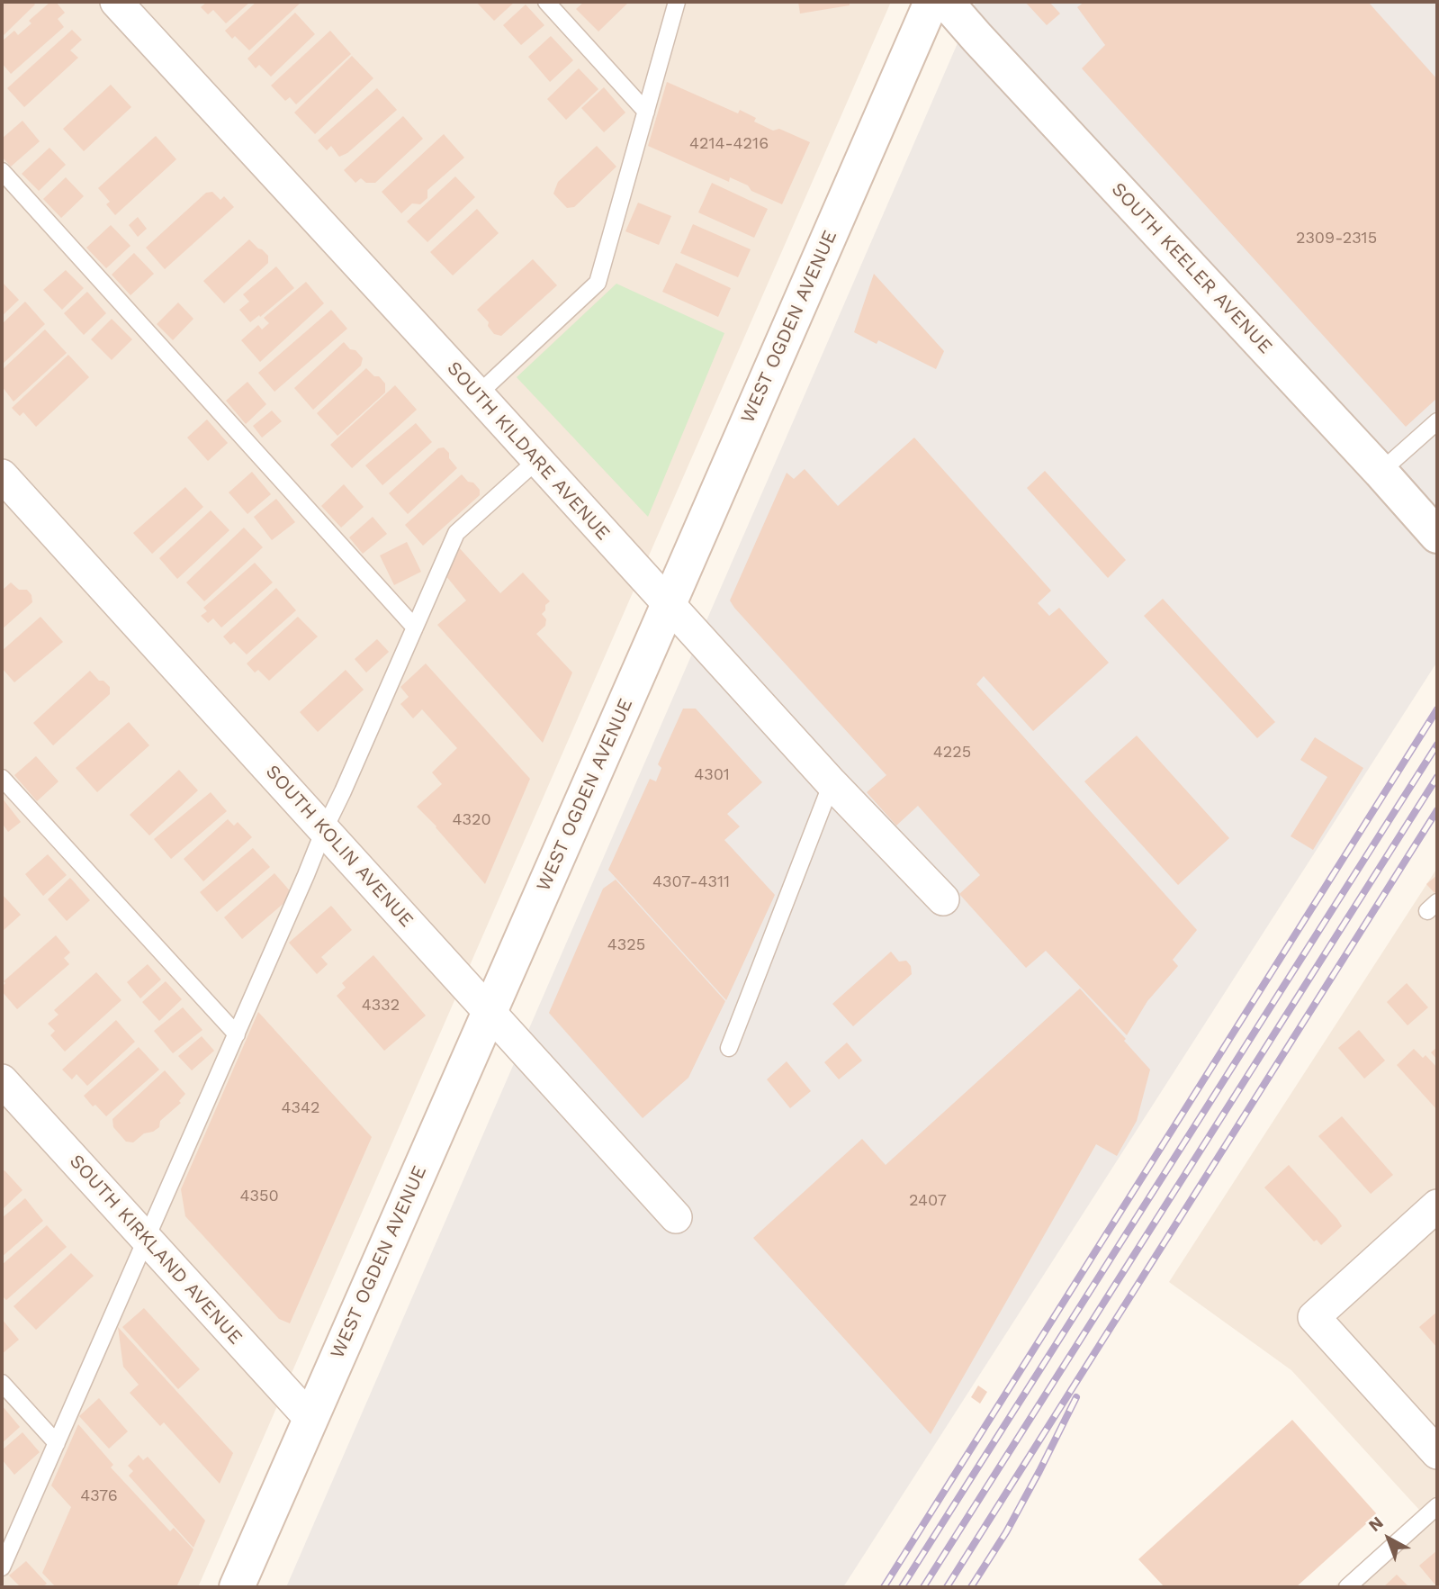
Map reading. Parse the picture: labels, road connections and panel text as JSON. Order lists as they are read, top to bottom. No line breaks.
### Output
{"streets":{"main road":["SOUTH KEELER AVENUE","WEST OGDEN AVENUE"],"street":["SOUTH KILDARE AVENUE","SOUTH KOLIN AVENUE","SOUTH KIRKLAND AVENUE"]},"crossings":[["WEST OGDEN AVENUE","SOUTH KILDARE AVENUE"],["WEST OGDEN AVENUE","SOUTH KOLIN AVENUE"],["WEST OGDEN AVENUE","SOUTH KIRKLAND AVENUE"]],"house_numbers":["4214-4216","2309-2315","4225","4301","4320","4307-4311","4325","4332","4342","4350","2407","4376"],"north":"top left"}
